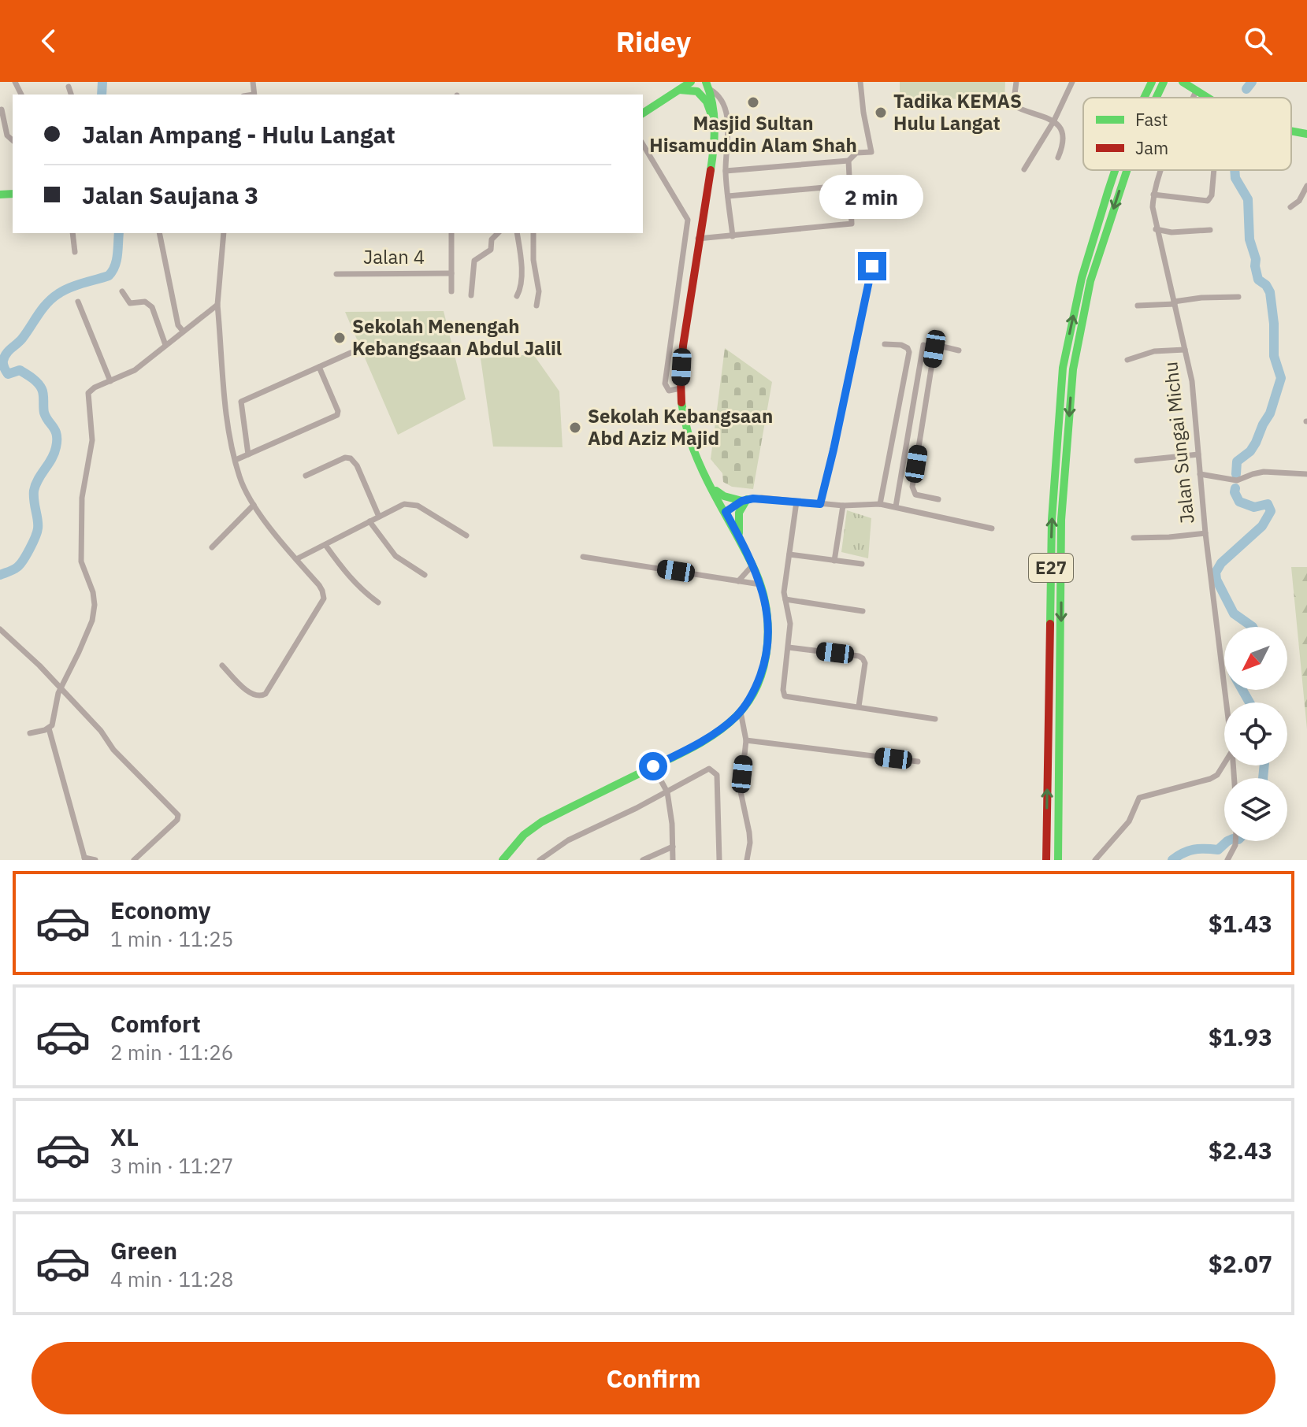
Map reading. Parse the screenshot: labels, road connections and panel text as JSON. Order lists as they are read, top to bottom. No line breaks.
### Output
{"streets":{"main road":["E27"],"street":["Jalan 4","Jalan Sungai Michu"]},"places":["Masjid Sultan Hisamuddin Alam Shah","Tadika KEMAS Hulu Langat","Sekolah Menengah Kebangsaan Abdul Jalil","Sekolah Kebangsaan Abd Aziz Majid"],"legend":["Fast","Jam"],"north":"bottom left","page":{"header":"Ridey","banner":["Jalan Ampang - Hulu Langat","Jalan Saujana 3"],"bubble":"2 min","list":[{"name":"Economy","note":"1 min · 11:25","value":"$1.43"},{"name":"Comfort","note":"2 min · 11:26","value":"$1.93"},{"name":"XL","note":"3 min · 11:27","value":"$2.43"},{"name":"Green","note":"4 min · 11:28","value":"$2.07"}],"buttons":"Confirm"}}
